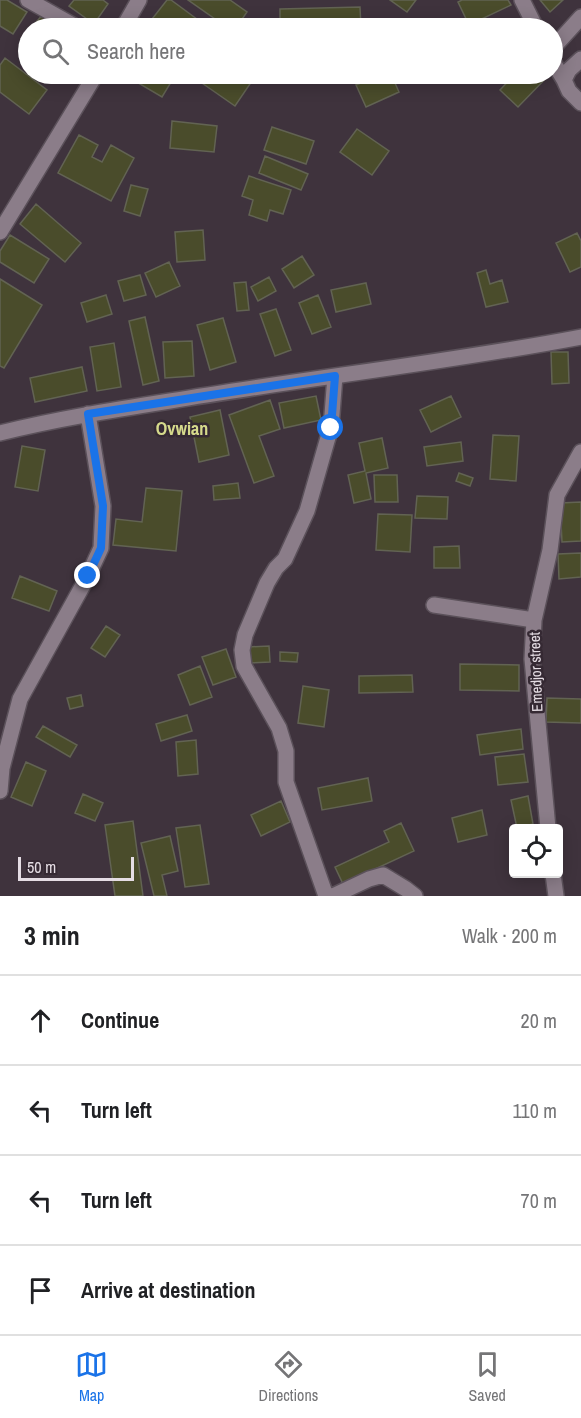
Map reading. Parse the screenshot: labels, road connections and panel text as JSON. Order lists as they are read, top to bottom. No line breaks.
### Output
{"streets":{"street":["Emedjor street"]},"districts":["Ovwian"],"scale_bar":"50 m","page":{"search":"Search here","scale":"50 m","heading":["3 min","Walk · 200 m"],"list":[["Continue","20 m"],["Turn left","110 m"],["Turn left","70 m"],"Arrive at destination"],"nav":["Map","Directions","Saved"]}}
